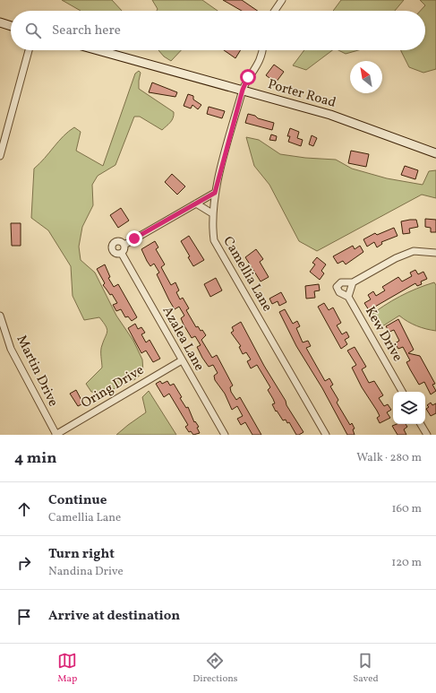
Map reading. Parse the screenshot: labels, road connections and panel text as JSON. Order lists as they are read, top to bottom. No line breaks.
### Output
{"streets":{"main road":["Porter Road"],"street":["Camellia Lane","Kew Drive","Azalea Lane","Martin Drive","Oring Drive"]},"crossings":[["Porter Road","Camellia Lane"],["Azalea Lane","Oring Drive"],["Martin Drive","Oring Drive"]],"north":"top left","page":{"search":"Search here","heading":["4 min","Walk · 280 m"],"list":[["Continue","Camellia Lane","160 m"],["Turn right","Nandina Drive","120 m"],"Arrive at destination"],"nav":["Map","Directions","Saved"]}}
